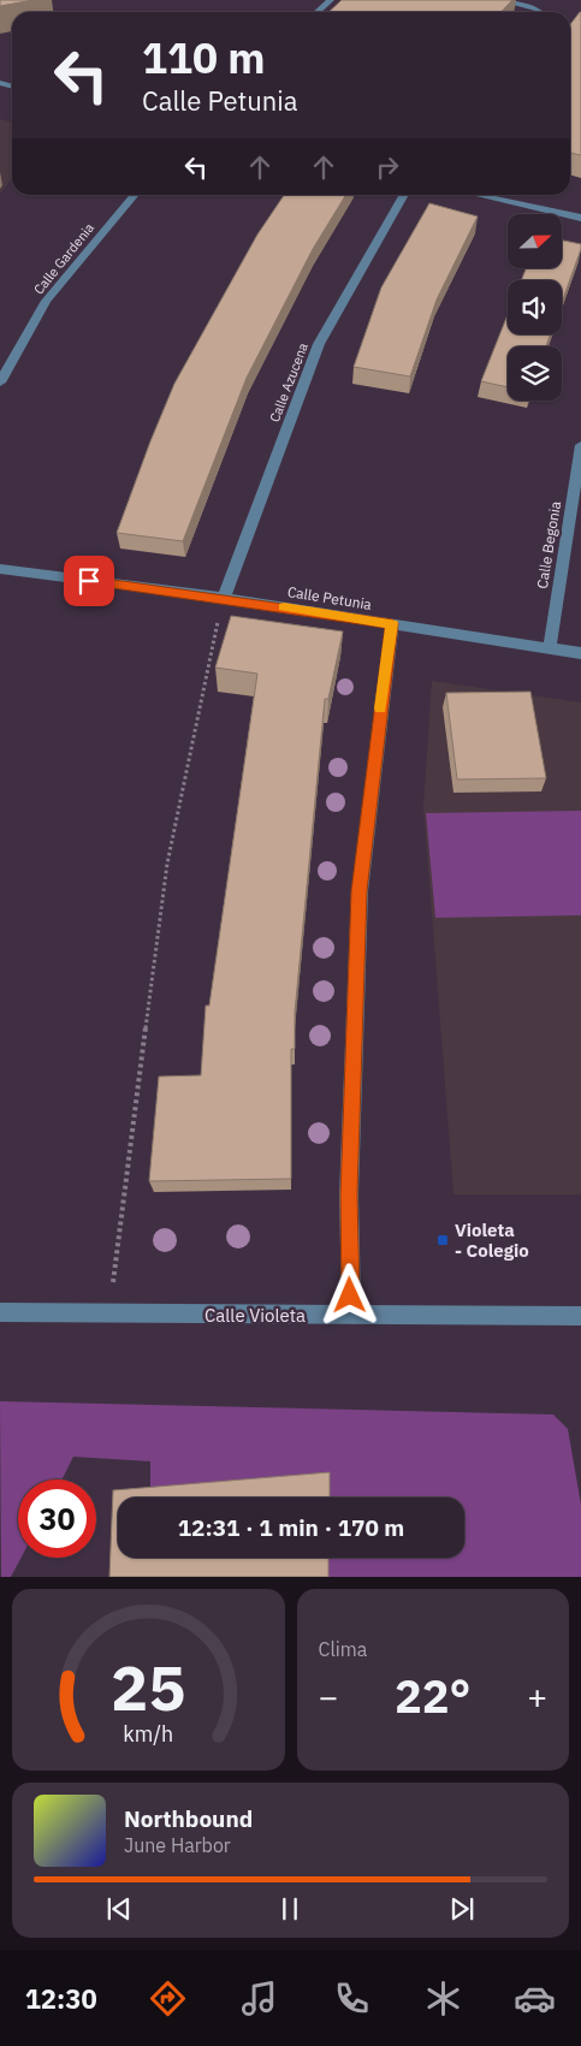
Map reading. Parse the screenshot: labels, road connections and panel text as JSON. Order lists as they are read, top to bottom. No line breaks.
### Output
{"streets":{"street":["Calle Gardenia","Calle Azucena","Calle Begonia","Calle Petunia","Calle Violeta"]},"crossings":[["Calle Azucena","Calle Petunia"],["Calle Begonia","Calle Petunia"]],"places":{"transit":["Violeta - Colegio"]},"north":"right","page":{"turn":["110 m","Calle Petunia"],"limit":"30","trip":"12:31 · 1 min · 170 m","tile":"Clima","heat":["−","22°","+"],"song":["Northbound","June Harbor"],"tabs":"12:30","gauge":["25","km/h"]}}
